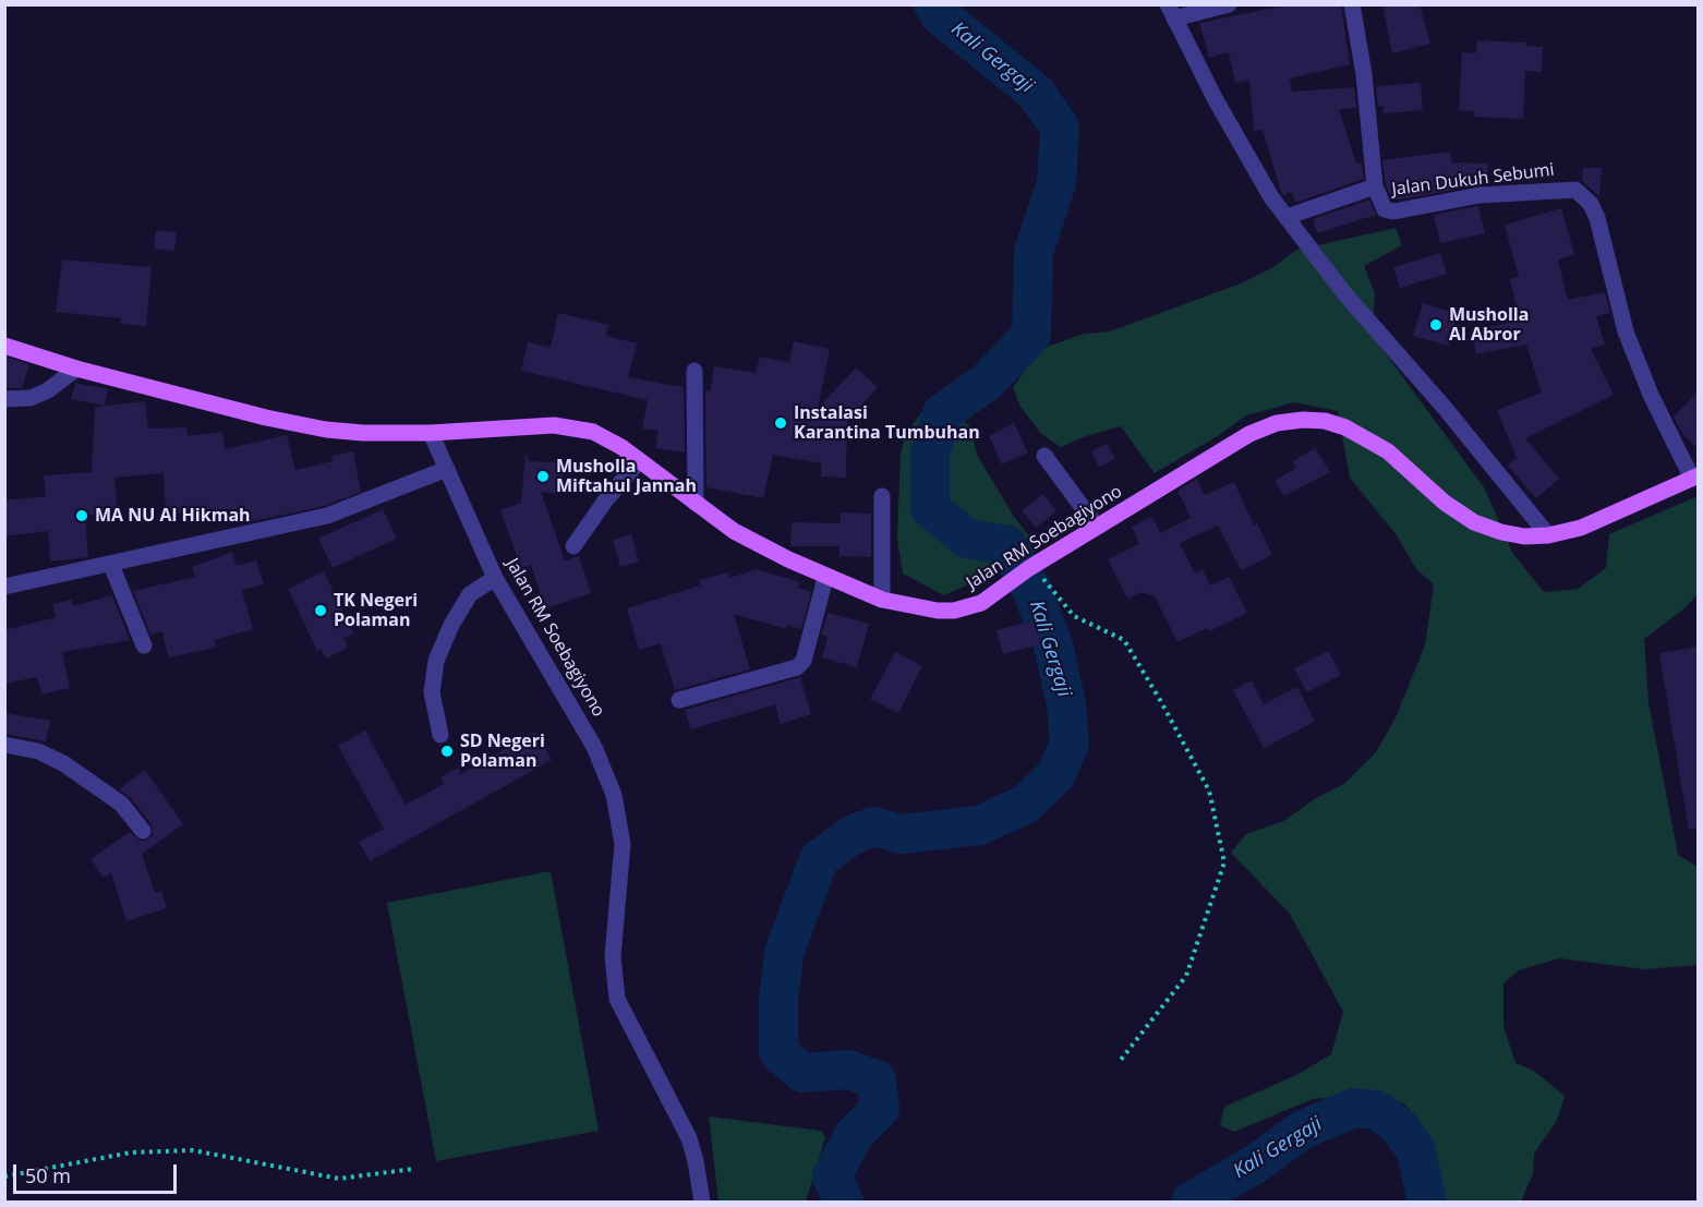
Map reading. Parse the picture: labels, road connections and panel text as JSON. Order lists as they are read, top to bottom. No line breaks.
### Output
{"streets":{"main road":["Jalan RM Soebagiyono"],"street":["Jalan Dukuh Sebumi"]},"crossings":[["Jalan Dukuh Sebumi","Jalan RM Soebagiyono"]],"water":["Kali Gergaji"],"places":["Musholla Al Abror","Instalasi Karantina Tumbuhan","Musholla Miftahul Jannah","MA NU Al Hikmah","TK Negeri Polaman","SD Negeri Polaman"],"scale_bar":"50 m"}
